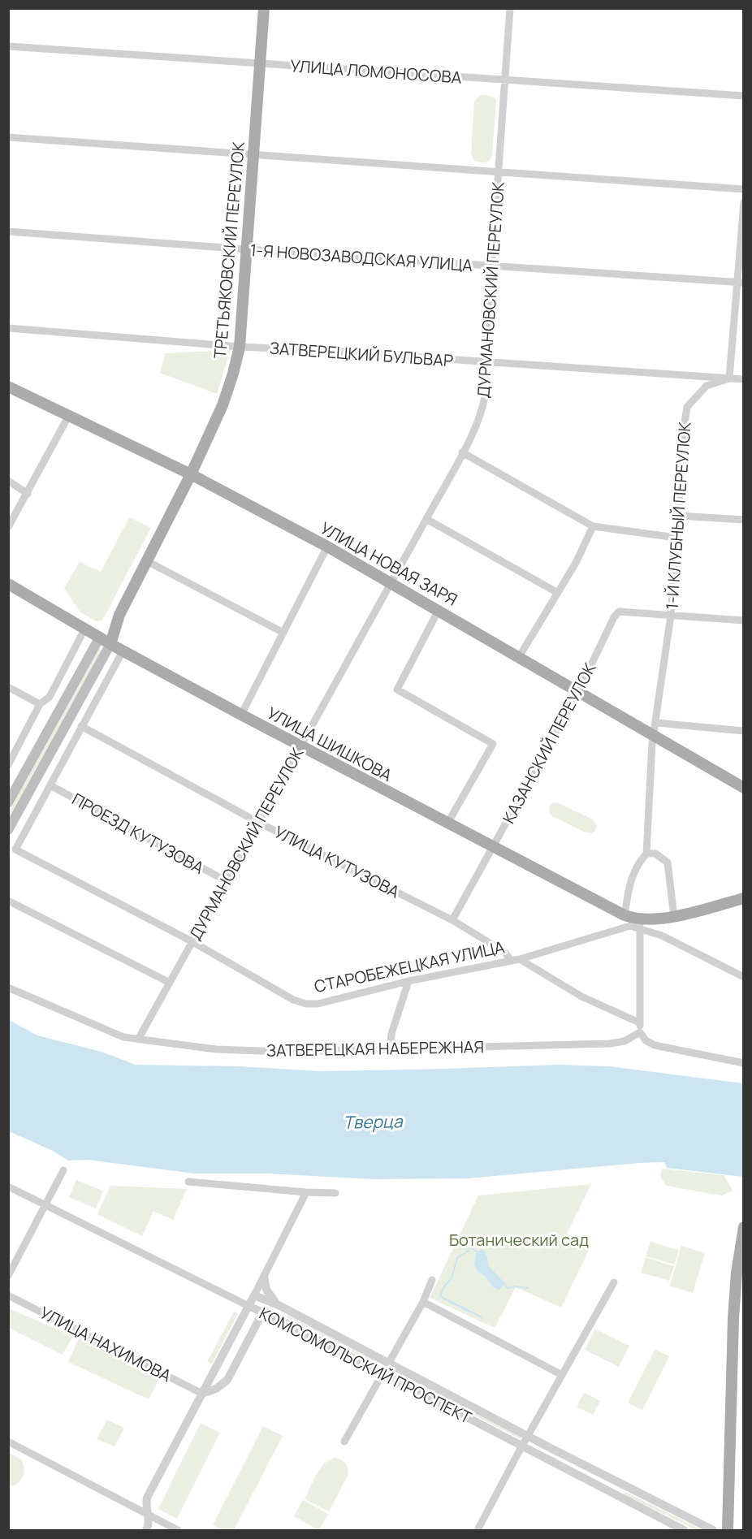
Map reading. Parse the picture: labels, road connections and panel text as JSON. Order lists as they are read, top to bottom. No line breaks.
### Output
{"streets":{"main road":["ТРЕТЬЯКОВСКИЙ ПЕРЕУЛОК","УЛИЦА НОВАЯ ЗАРЯ","УЛИЦА ШИШКОВА","СТАРОБЕЖЕЦКАЯ УЛИЦА"],"street":["УЛИЦА ЛОМОНОСОВА","1-Я НОВОЗАВОДСКАЯ УЛИЦА","ДУРМАНОВСКИЙ ПЕРЕУЛОК","ЗАТВЕРЕЦКИЙ БУЛЬВАР","1-Й КЛУБНЫЙ ПЕРЕУЛОК","КАЗАНСКИЙ ПЕРЕУЛОК","ПРОЕЗД КУТУЗОВА","УЛИЦА КУТУЗОВА","ЗАТВЕРЕЦКАЯ НАБЕРЕЖНАЯ","УЛИЦА НАХИМОВА","КОМСОМОЛЬСКИЙ ПРОСПЕКТ"]},"crossings":[["УЛИЦА ЛОМОНОСОВА","ТРЕТЬЯКОВСКИЙ ПЕРЕУЛОК"],["УЛИЦА ЛОМОНОСОВА","ДУРМАНОВСКИЙ ПЕРЕУЛОК"],["ТРЕТЬЯКОВСКИЙ ПЕРЕУЛОК","1-Я НОВОЗАВОДСКАЯ УЛИЦА"],["ТРЕТЬЯКОВСКИЙ ПЕРЕУЛОК","ЗАТВЕРЕЦКИЙ БУЛЬВАР"],["ТРЕТЬЯКОВСКИЙ ПЕРЕУЛОК","УЛИЦА НОВАЯ ЗАРЯ"],["ТРЕТЬЯКОВСКИЙ ПЕРЕУЛОК","УЛИЦА ШИШКОВА"],["1-Я НОВОЗАВОДСКАЯ УЛИЦА","ДУРМАНОВСКИЙ ПЕРЕУЛОК"],["ДУРМАНОВСКИЙ ПЕРЕУЛОК","ЗАТВЕРЕЦКИЙ БУЛЬВАР"],["ДУРМАНОВСКИЙ ПЕРЕУЛОК","УЛИЦА НОВАЯ ЗАРЯ"],["ДУРМАНОВСКИЙ ПЕРЕУЛОК","УЛИЦА ШИШКОВА"],["ДУРМАНОВСКИЙ ПЕРЕУЛОК","ПРОЕЗД КУТУЗОВА"],["ДУРМАНОВСКИЙ ПЕРЕУЛОК","УЛИЦА КУТУЗОВА"],["ДУРМАНОВСКИЙ ПЕРЕУЛОК","СТАРОБЕЖЕЦКАЯ УЛИЦА"],["ДУРМАНОВСКИЙ ПЕРЕУЛОК","ЗАТВЕРЕЦКАЯ НАБЕРЕЖНАЯ"],["ЗАТВЕРЕЦКИЙ БУЛЬВАР","1-Й КЛУБНЫЙ ПЕРЕУЛОК"],["1-Й КЛУБНЫЙ ПЕРЕУЛОК","УЛИЦА НОВАЯ ЗАРЯ"],["1-Й КЛУБНЫЙ ПЕРЕУЛОК","КАЗАНСКИЙ ПЕРЕУЛОК"],["УЛИЦА НОВАЯ ЗАРЯ","КАЗАНСКИЙ ПЕРЕУЛОК"],["КАЗАНСКИЙ ПЕРЕУЛОК","УЛИЦА ШИШКОВА"],["КАЗАНСКИЙ ПЕРЕУЛОК","УЛИЦА КУТУЗОВА"],["УЛИЦА ШИШКОВА","СТАРОБЕЖЕЦКАЯ УЛИЦА"],["ПРОЕЗД КУТУЗОВА","СТАРОБЕЖЕЦКАЯ УЛИЦА"],["УЛИЦА КУТУЗОВА","СТАРОБЕЖЕЦКАЯ УЛИЦА"]],"water":["Тверца"],"parks":["Ботанический сад"]}
